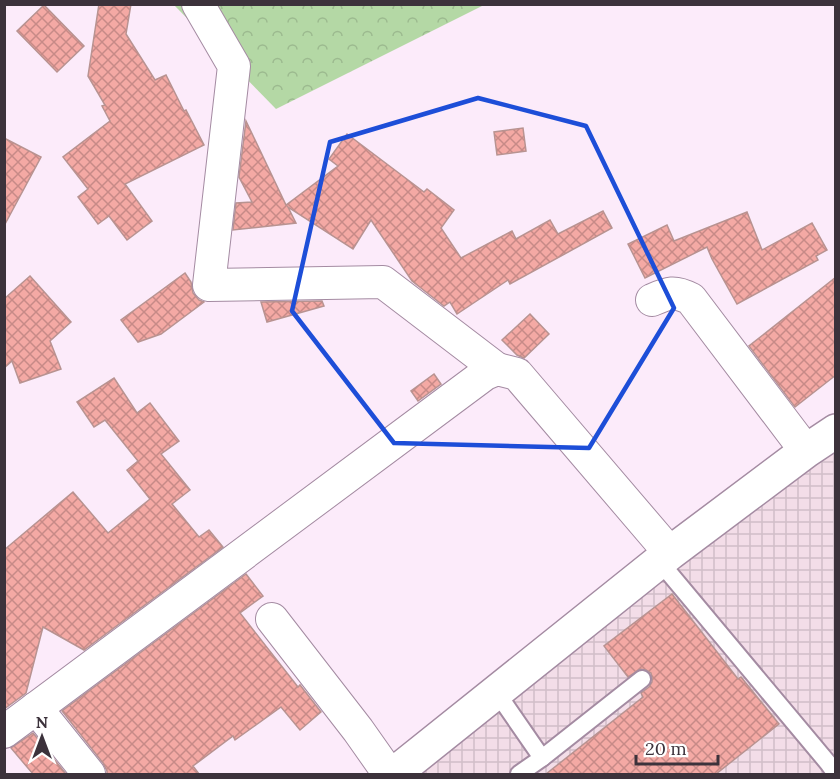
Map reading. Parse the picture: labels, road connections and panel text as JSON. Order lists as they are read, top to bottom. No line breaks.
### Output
{"scale_bar":"20 m","north":"top"}
